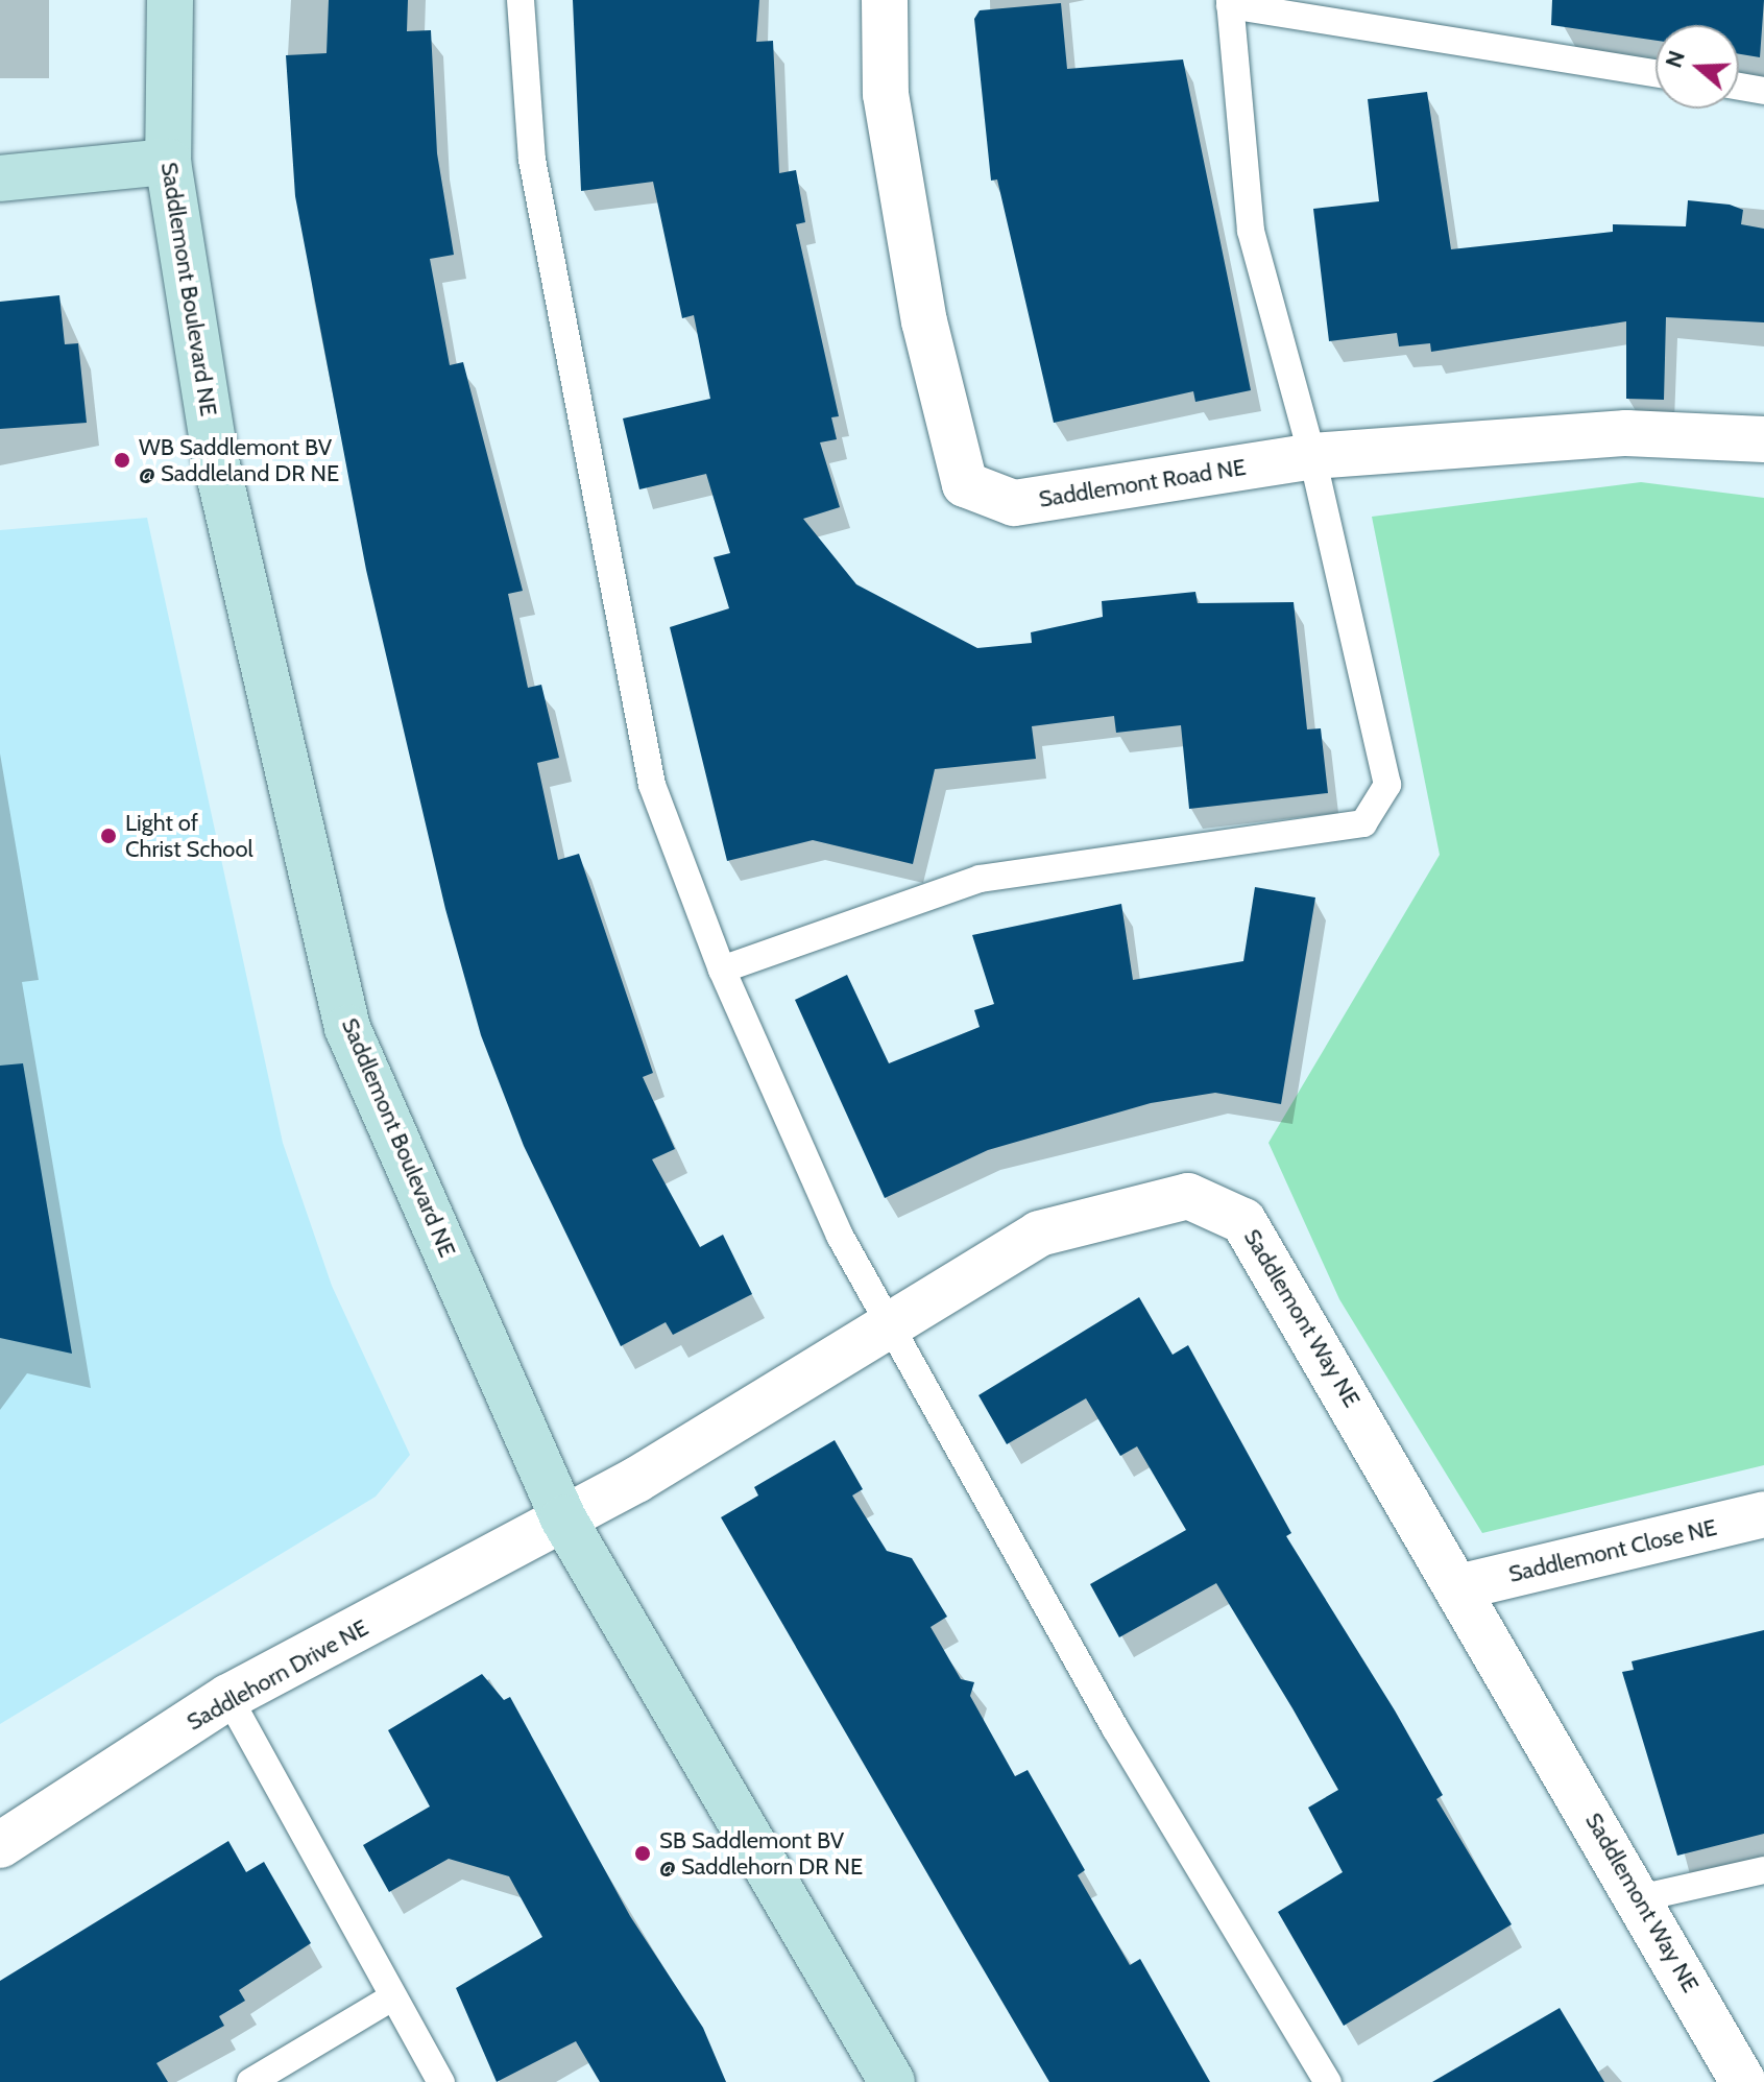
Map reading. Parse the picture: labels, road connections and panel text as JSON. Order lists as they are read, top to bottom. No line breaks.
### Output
{"streets":{"street":["Saddlemont Boulevard NE","Saddlemont Road NE","Saddlemont Way NE","Saddlemont Close NE","Saddlehorn Drive NE"]},"crossings":[["Saddlemont Boulevard NE","Saddlemont Way NE"],["Saddlemont Boulevard NE","Saddlehorn Drive NE"],["Saddlemont Way NE","Saddlemont Close NE"],["Saddlemont Way NE","Saddlehorn Drive NE"]],"places":["WB Saddlemont BV @ Saddleland DR NE","Light of Christ School","SB Saddlemont BV @ Saddlehorn DR NE"],"north":"left"}
